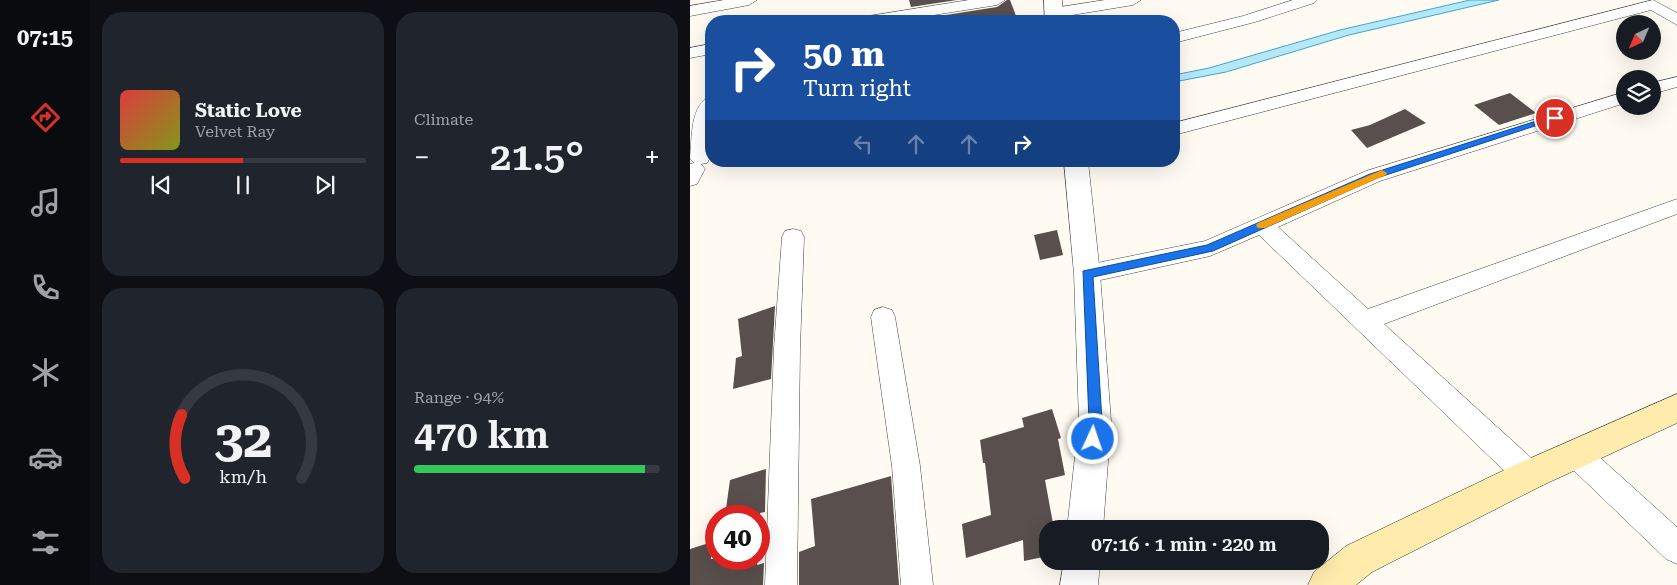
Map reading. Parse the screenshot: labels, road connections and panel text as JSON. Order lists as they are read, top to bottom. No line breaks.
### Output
{"north":"bottom left","page":{"tabs":"07:15","tile":["Climate",["Range · 94%","470 km"]],"turn":["50 m","Turn right"],"song":["Static Love","Velvet Ray"],"heat":["−","21.5°","+"],"limit":"40","trip":"07:16 · 1 min · 220 m","gauge":["32","km/h"]}}
